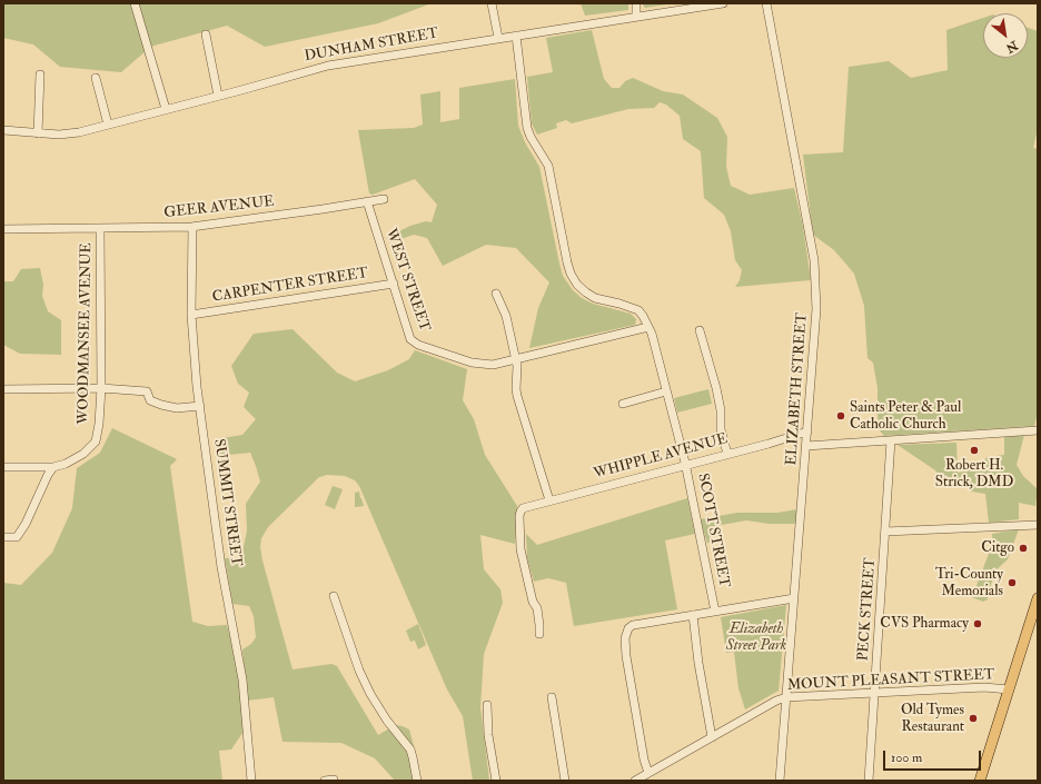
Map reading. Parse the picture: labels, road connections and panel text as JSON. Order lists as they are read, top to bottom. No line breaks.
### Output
{"streets":{"street":["DUNHAM STREET","GEER AVENUE","WEST STREET","CARPENTER STREET","WOODMANSEE AVENUE","ELIZABETH STREET","WHIPPLE AVENUE","SUMMIT STREET","SCOTT STREET","PECK STREET","MOUNT PLEASANT STREET"]},"crossings":[["DUNHAM STREET","SCOTT STREET"],["GEER AVENUE","WEST STREET"],["GEER AVENUE","WOODMANSEE AVENUE"],["GEER AVENUE","SUMMIT STREET"],["WEST STREET","CARPENTER STREET"],["WEST STREET","SCOTT STREET"],["CARPENTER STREET","SUMMIT STREET"],["ELIZABETH STREET","WHIPPLE AVENUE"],["ELIZABETH STREET","MOUNT PLEASANT STREET"],["WHIPPLE AVENUE","SCOTT STREET"],["PECK STREET","MOUNT PLEASANT STREET"]],"parks":["Elizabeth Street Park"],"places":["Saints Peter & Paul Catholic Church","Robert H. Strick, DMD","Citgo","Tri-County Memorials","CVS Pharmacy","Old Tymes Restaurant"],"scale_bar":"100 m","north":"bottom right"}
